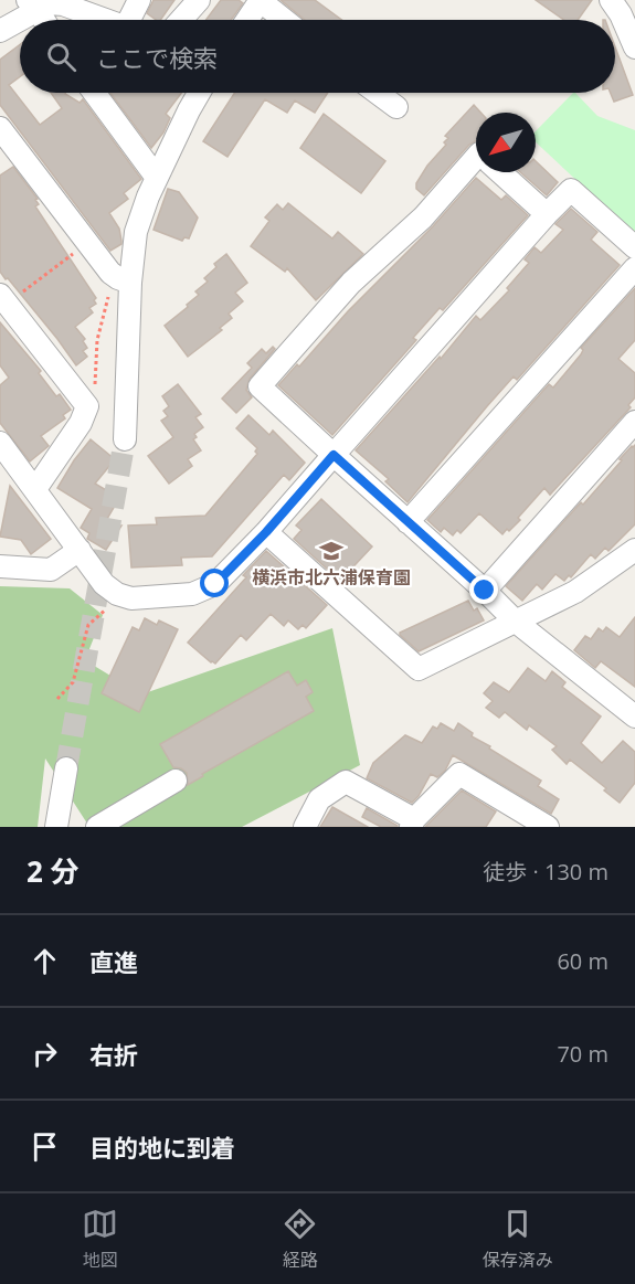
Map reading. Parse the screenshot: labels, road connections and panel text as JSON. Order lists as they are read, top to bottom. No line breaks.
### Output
{"places":{"school or university":["横浜市北六浦保育園"]},"north":"bottom left","page":{"search":"ここで検索","heading":["2 分","徒歩 · 130 m"],"list":[["直進","60 m"],["右折","70 m"],"目的地に到着"],"nav":["地図","経路","保存済み"]}}
